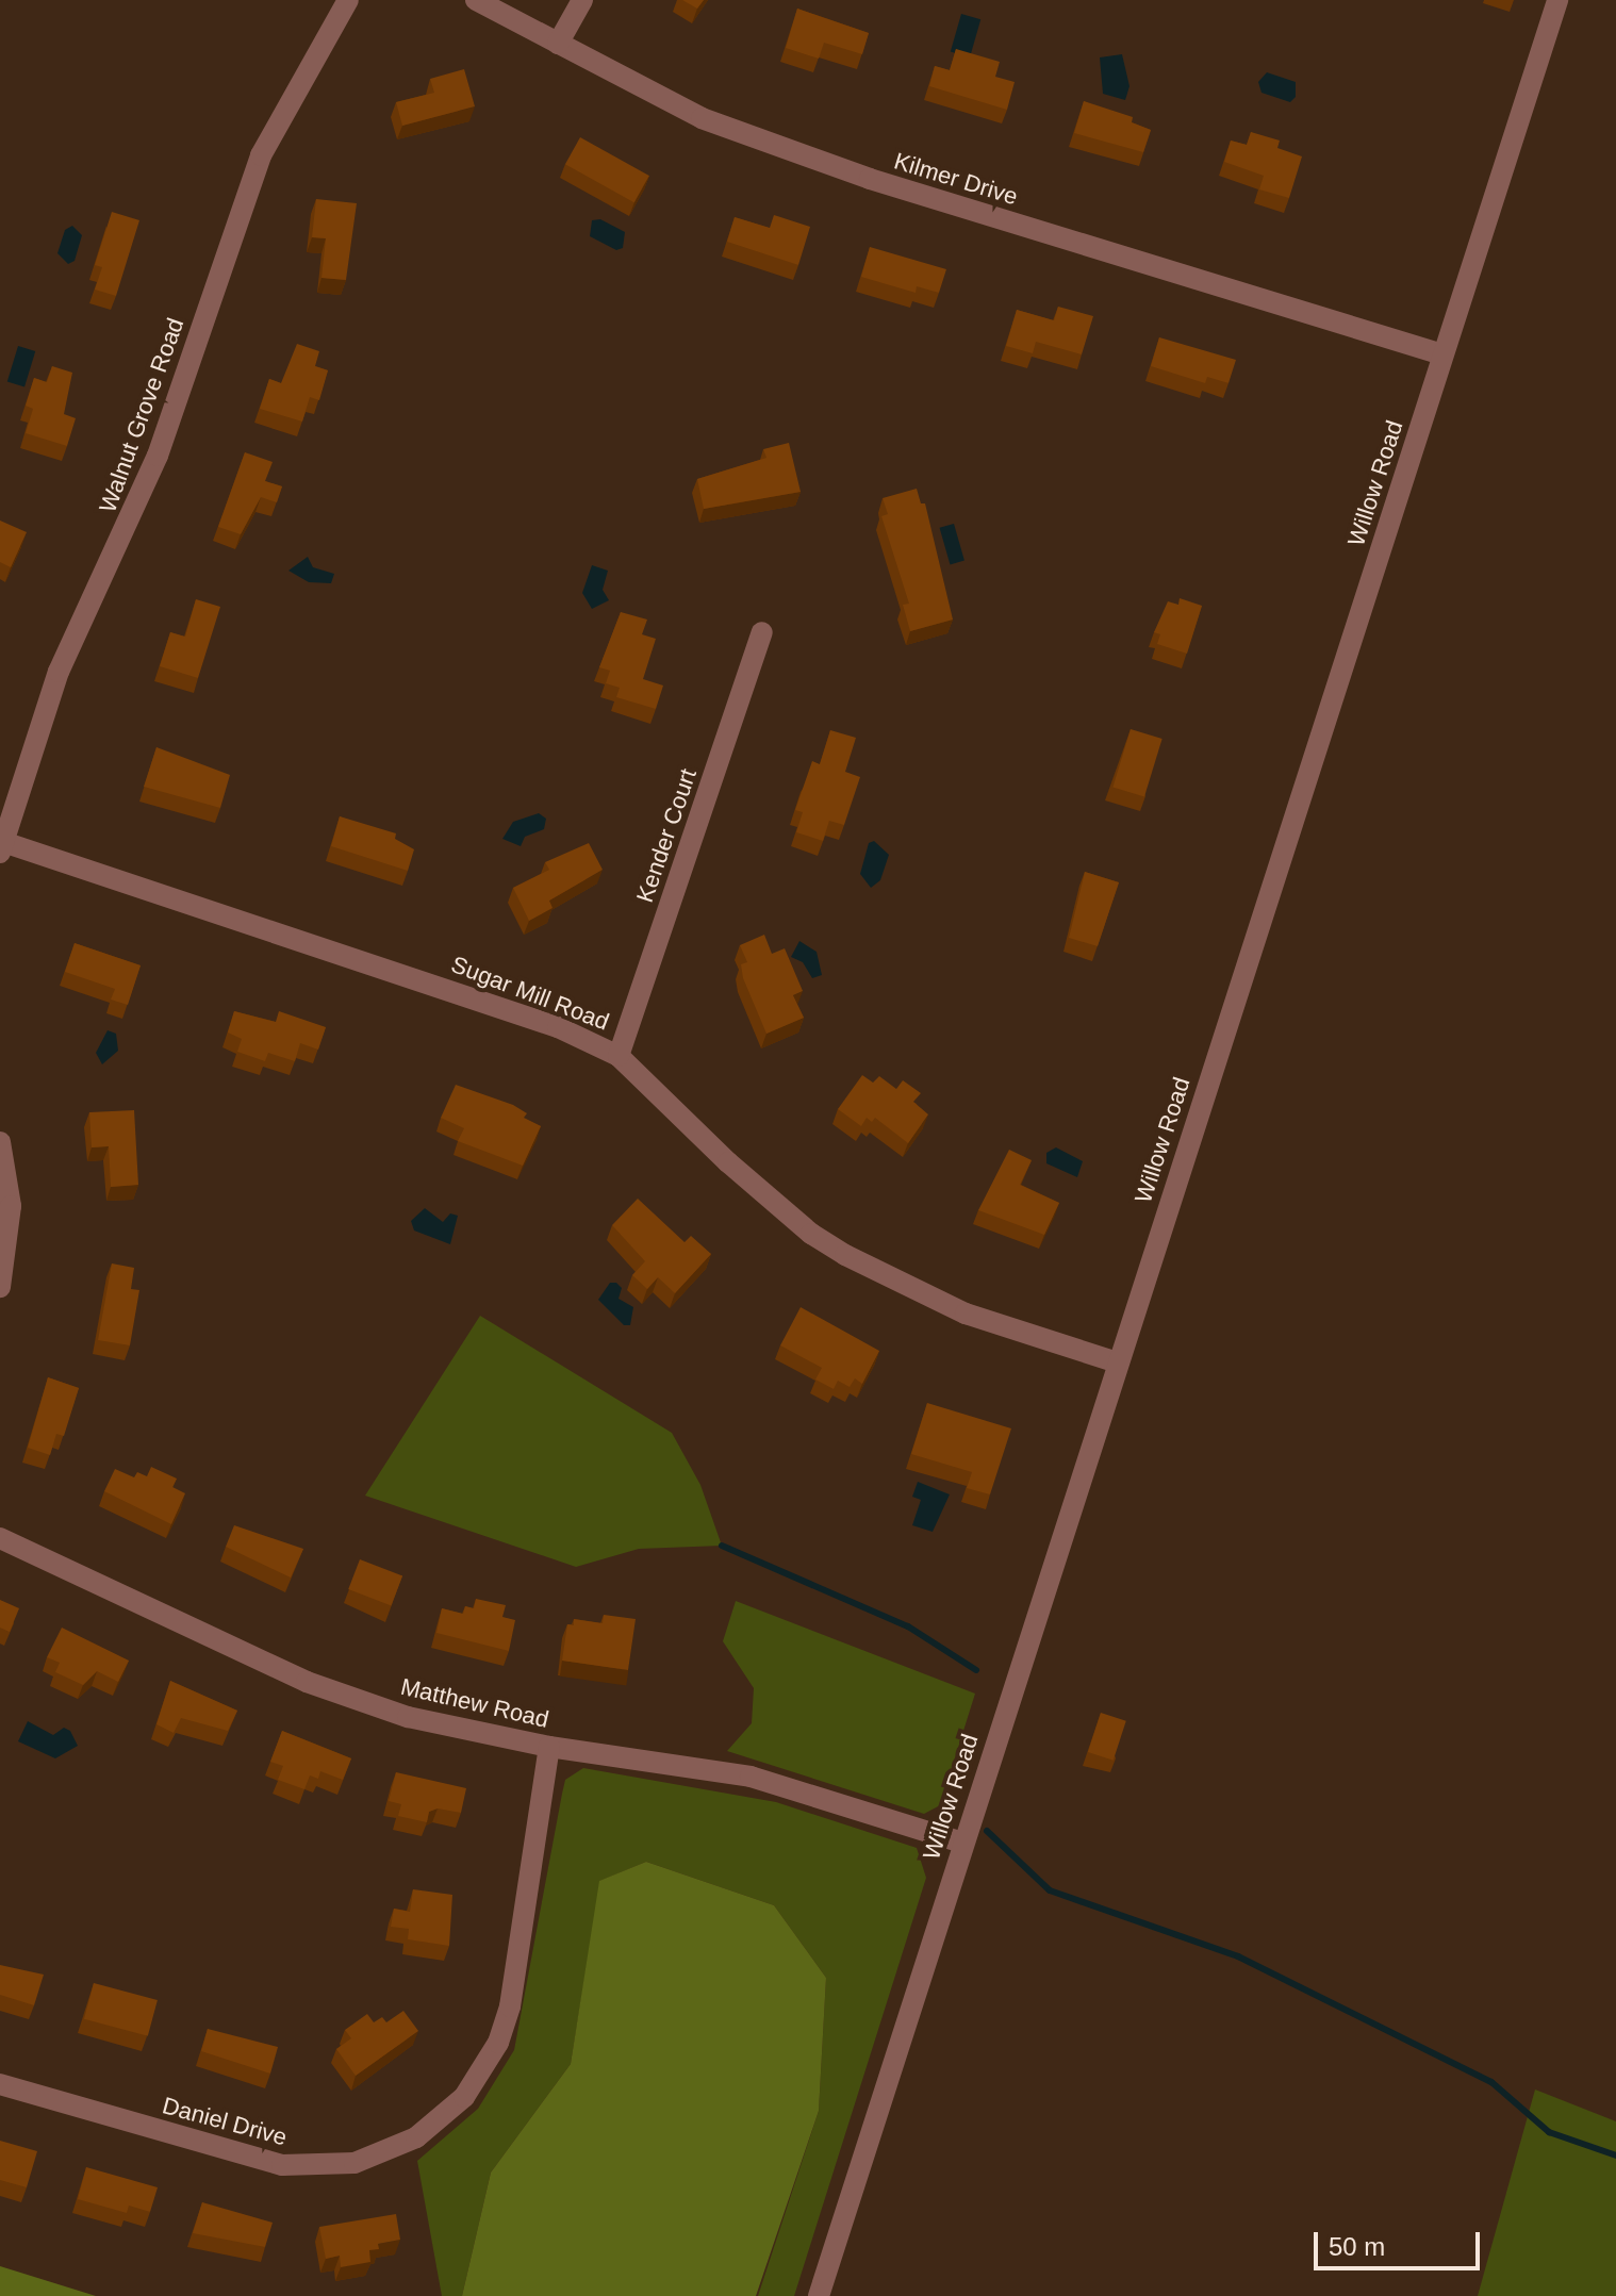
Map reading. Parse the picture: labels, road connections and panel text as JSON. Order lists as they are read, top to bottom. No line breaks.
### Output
{"streets":{"street":["Kilmer Drive","Walnut Grove Road","Willow Road","Kender Court","Sugar Mill Road","Matthew Road","Daniel Drive"]},"crossings":[["Kilmer Drive","Willow Road"],["Walnut Grove Road","Sugar Mill Road"],["Willow Road","Sugar Mill Road"],["Willow Road","Matthew Road"],["Kender Court","Sugar Mill Road"],["Matthew Road","Daniel Drive"]],"scale_bar":"50 m"}
